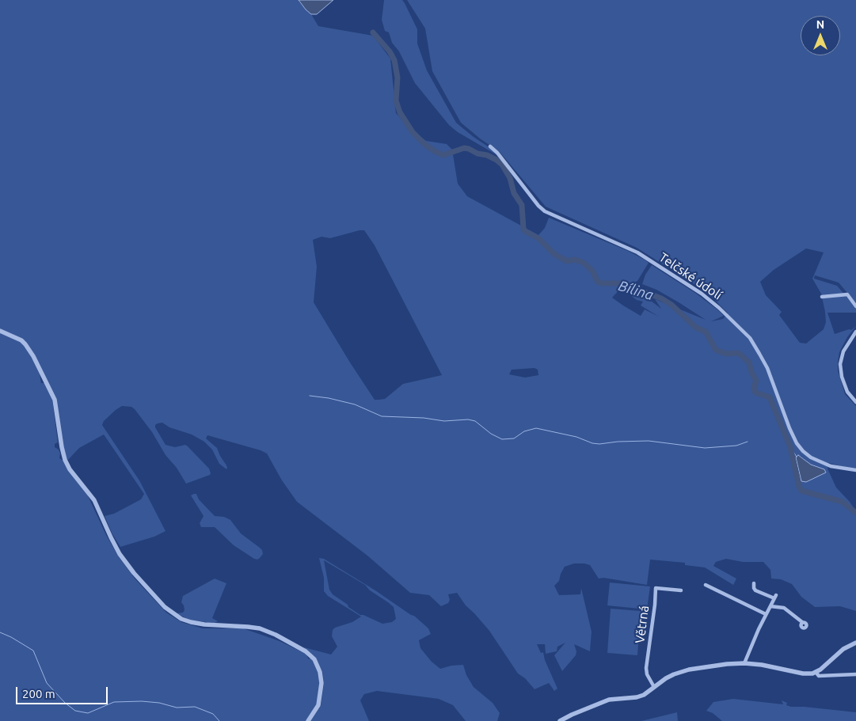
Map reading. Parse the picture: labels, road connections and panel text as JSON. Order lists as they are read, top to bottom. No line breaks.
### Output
{"streets":{"street":["Telčské údolí","Větrná"]},"water":["Bílina"],"scale_bar":"200 m","north":"top"}
